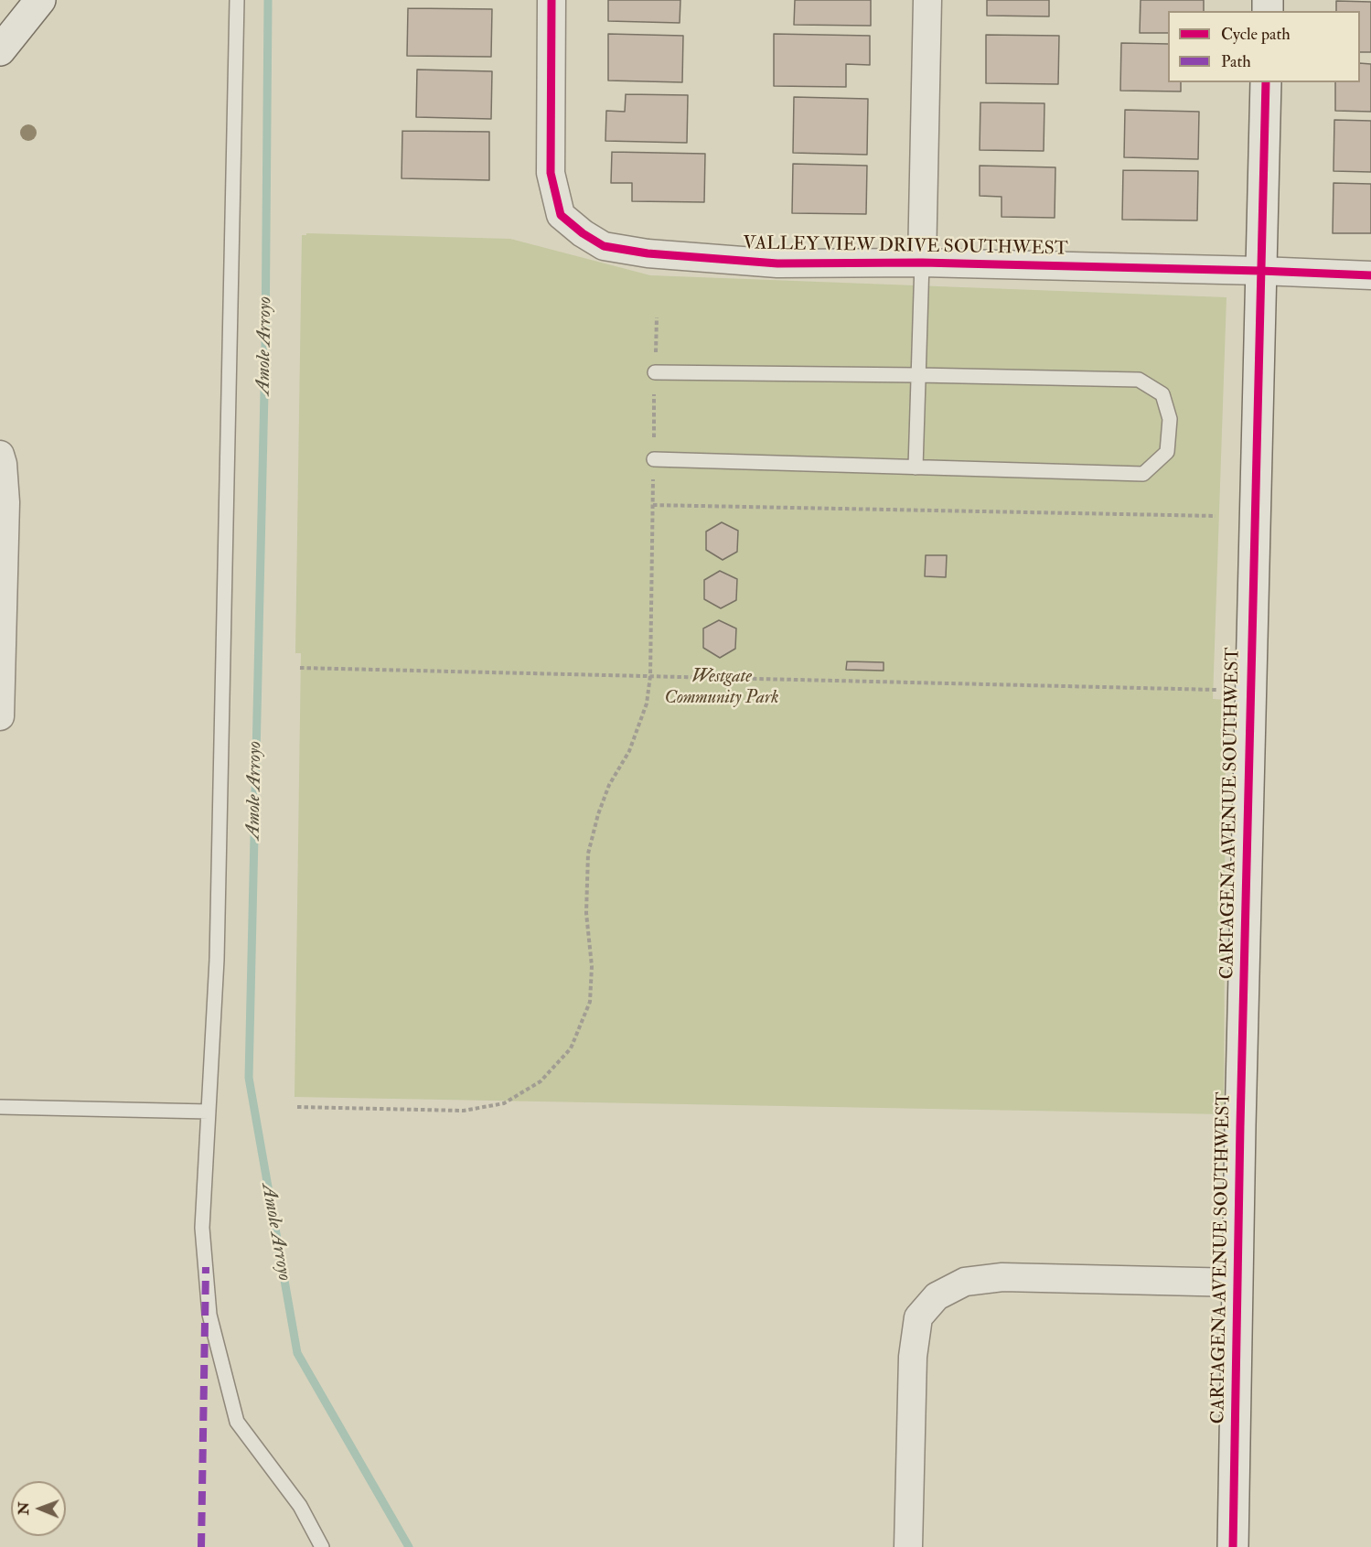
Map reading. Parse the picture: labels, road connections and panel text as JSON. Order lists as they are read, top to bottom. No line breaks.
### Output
{"streets":{"street":["VALLEY VIEW DRIVE SOUTHWEST","CARTAGENA AVENUE SOUTHWEST"]},"crossings":[["VALLEY VIEW DRIVE SOUTHWEST","CARTAGENA AVENUE SOUTHWEST"]],"water":["Amole Arroyo"],"parks":["Westgate Community Park"],"legend":["Cycle path","Path"],"north":"left"}
